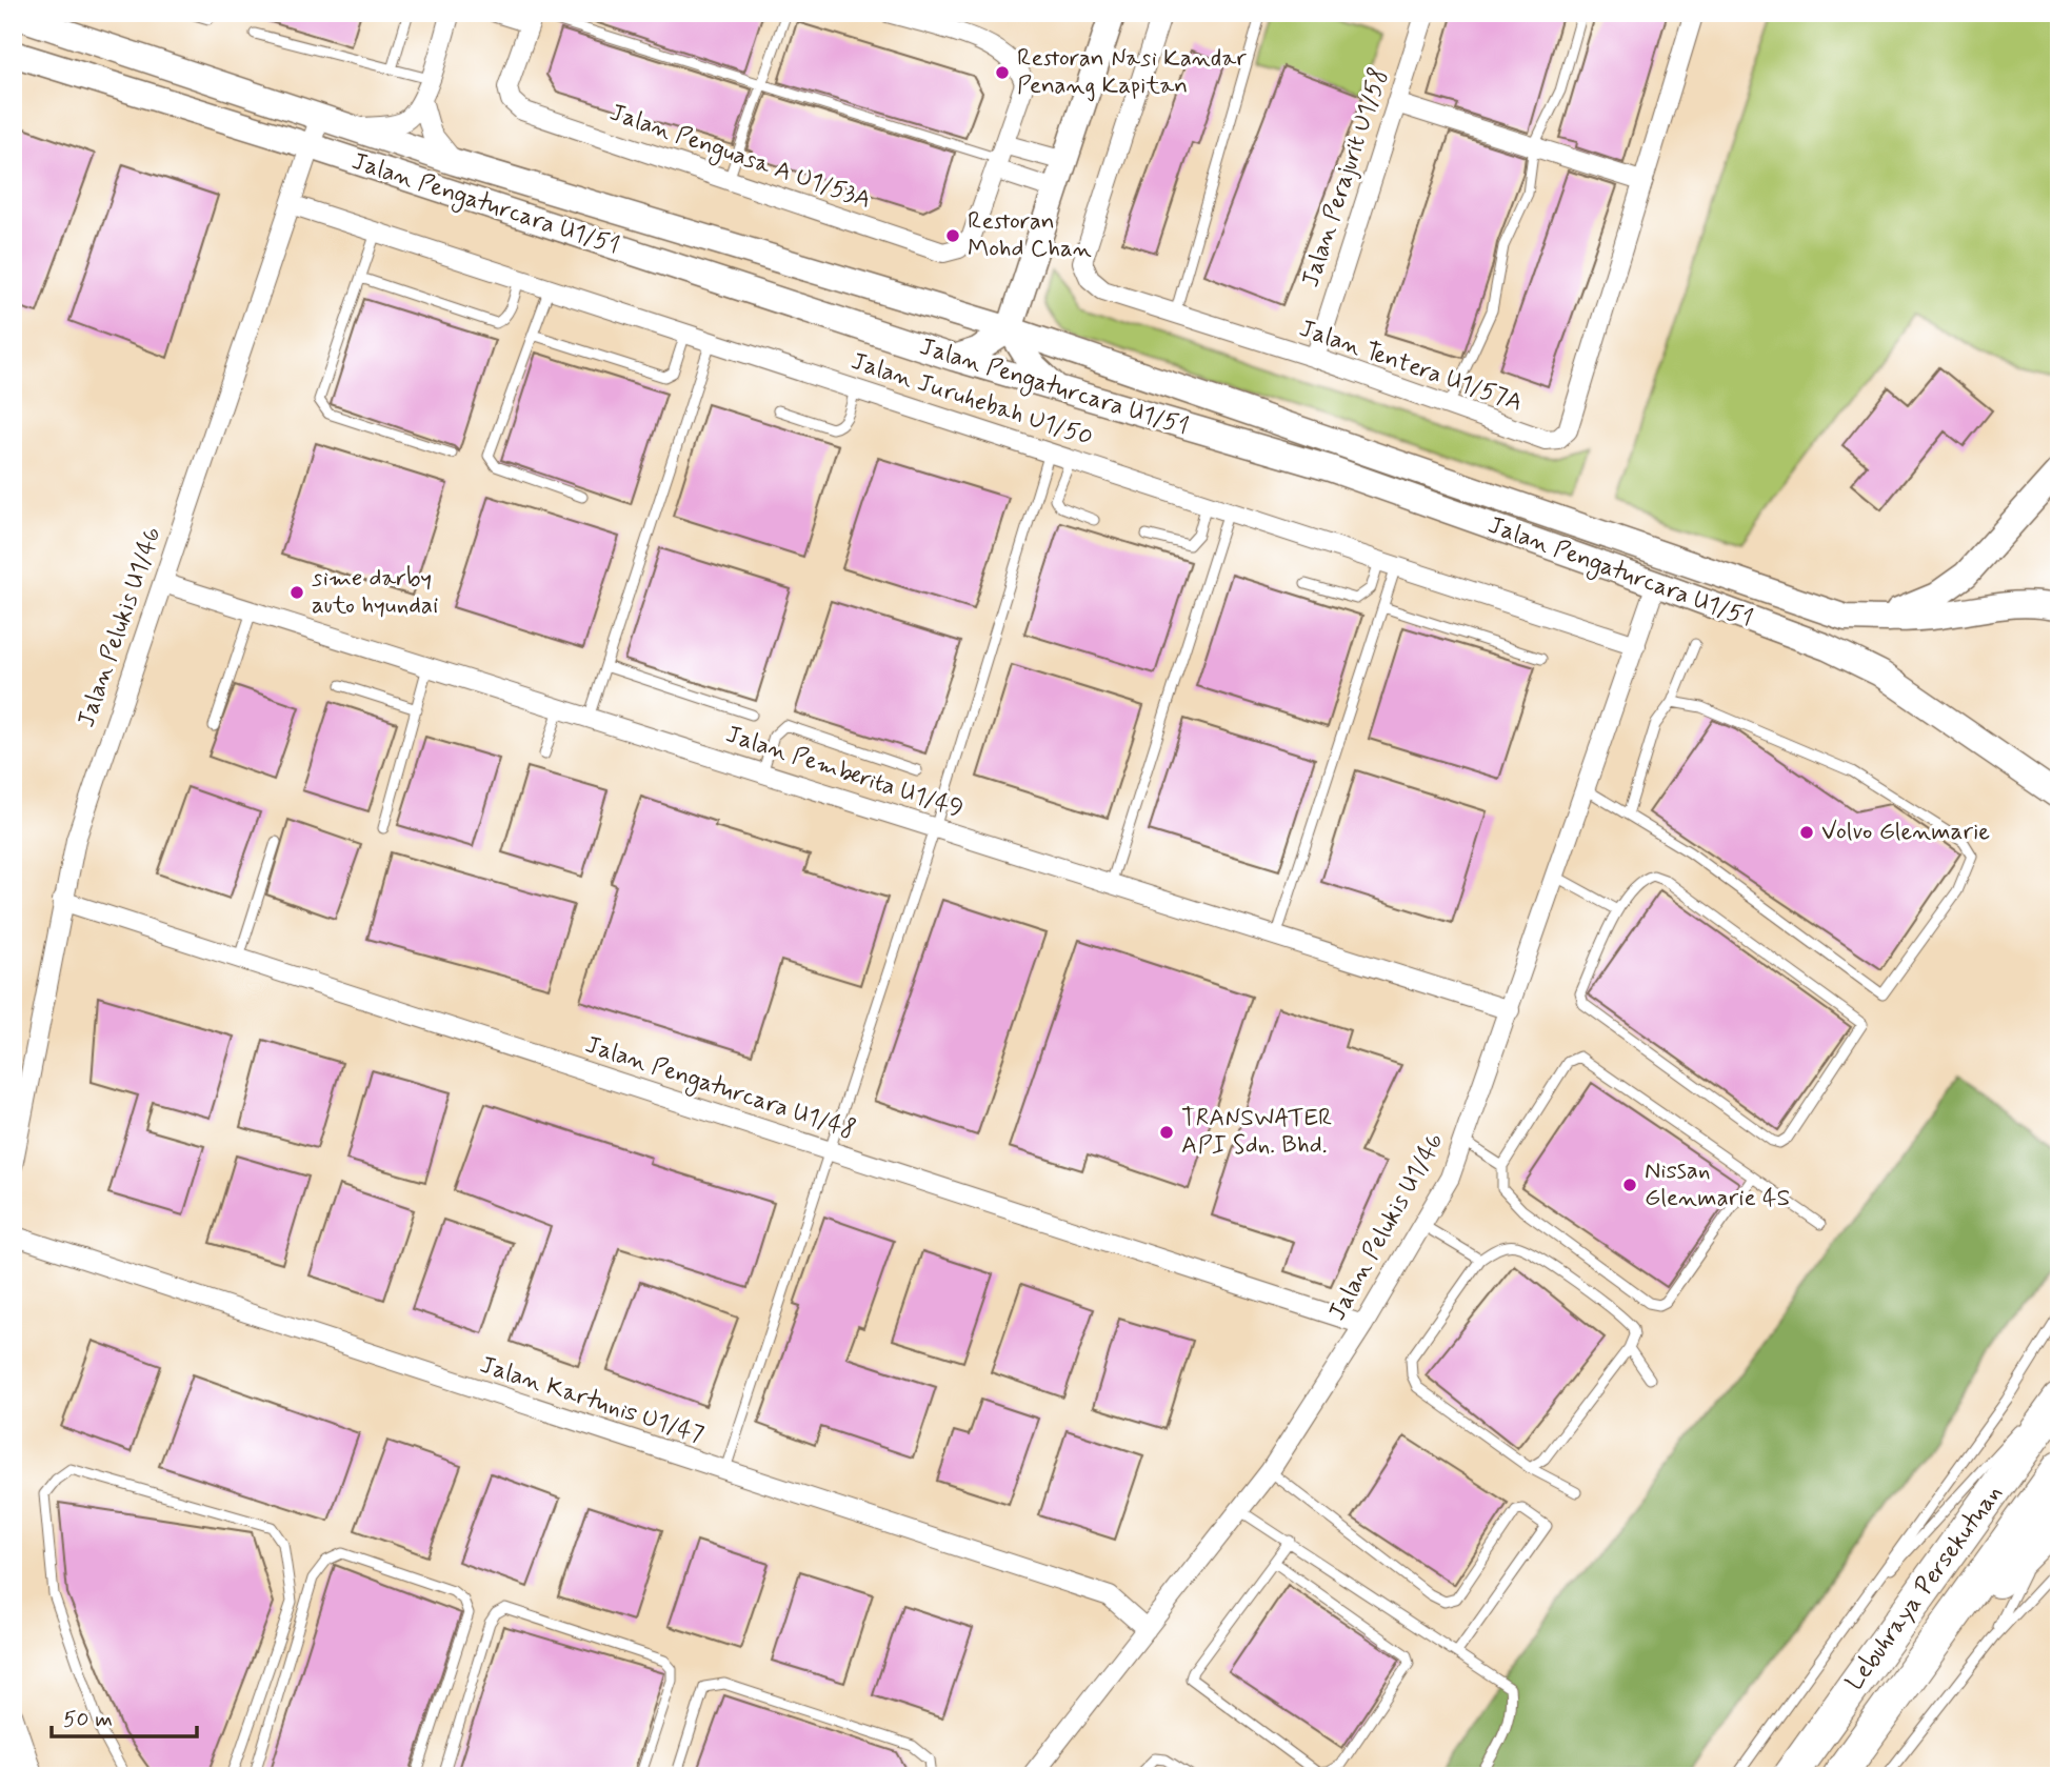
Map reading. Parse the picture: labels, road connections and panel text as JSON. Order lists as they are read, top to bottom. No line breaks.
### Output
{"streets":{"highway":["Lebuhraya Persekutuan"],"main road":["Jalan Pengaturcara U1/51"],"street":["Jalan Penguasa A U1/53A","Jalan Perajurit U1/58","Jalan Tentera U1/57A","Jalan Juruhebah U1/50","Jalan Pelukis U1/46","Jalan Pemberita U1/49","Jalan Pengaturcara U1/48","Jalan Kartunis U1/47"]},"crossings":[["Jalan Perajurit U1/58","Jalan Tentera U1/57A"],["Jalan Pengaturcara U1/51","Jalan Pelukis U1/46"],["Jalan Juruhebah U1/50","Jalan Pelukis U1/46"],["Jalan Pelukis U1/46","Jalan Pemberita U1/49"],["Jalan Pelukis U1/46","Jalan Pengaturcara U1/48"],["Jalan Pelukis U1/46","Jalan Kartunis U1/47"]],"places":["Restoran Nasi Kandar Penang Kapitan","Restoran Mohd Chan","sime darby auto hyundai","Volvo Glenmarie","TRANSWATER API Sdn. Bhd.","Nissan Glenmarie 4S"],"scale_bar":"50 m"}
